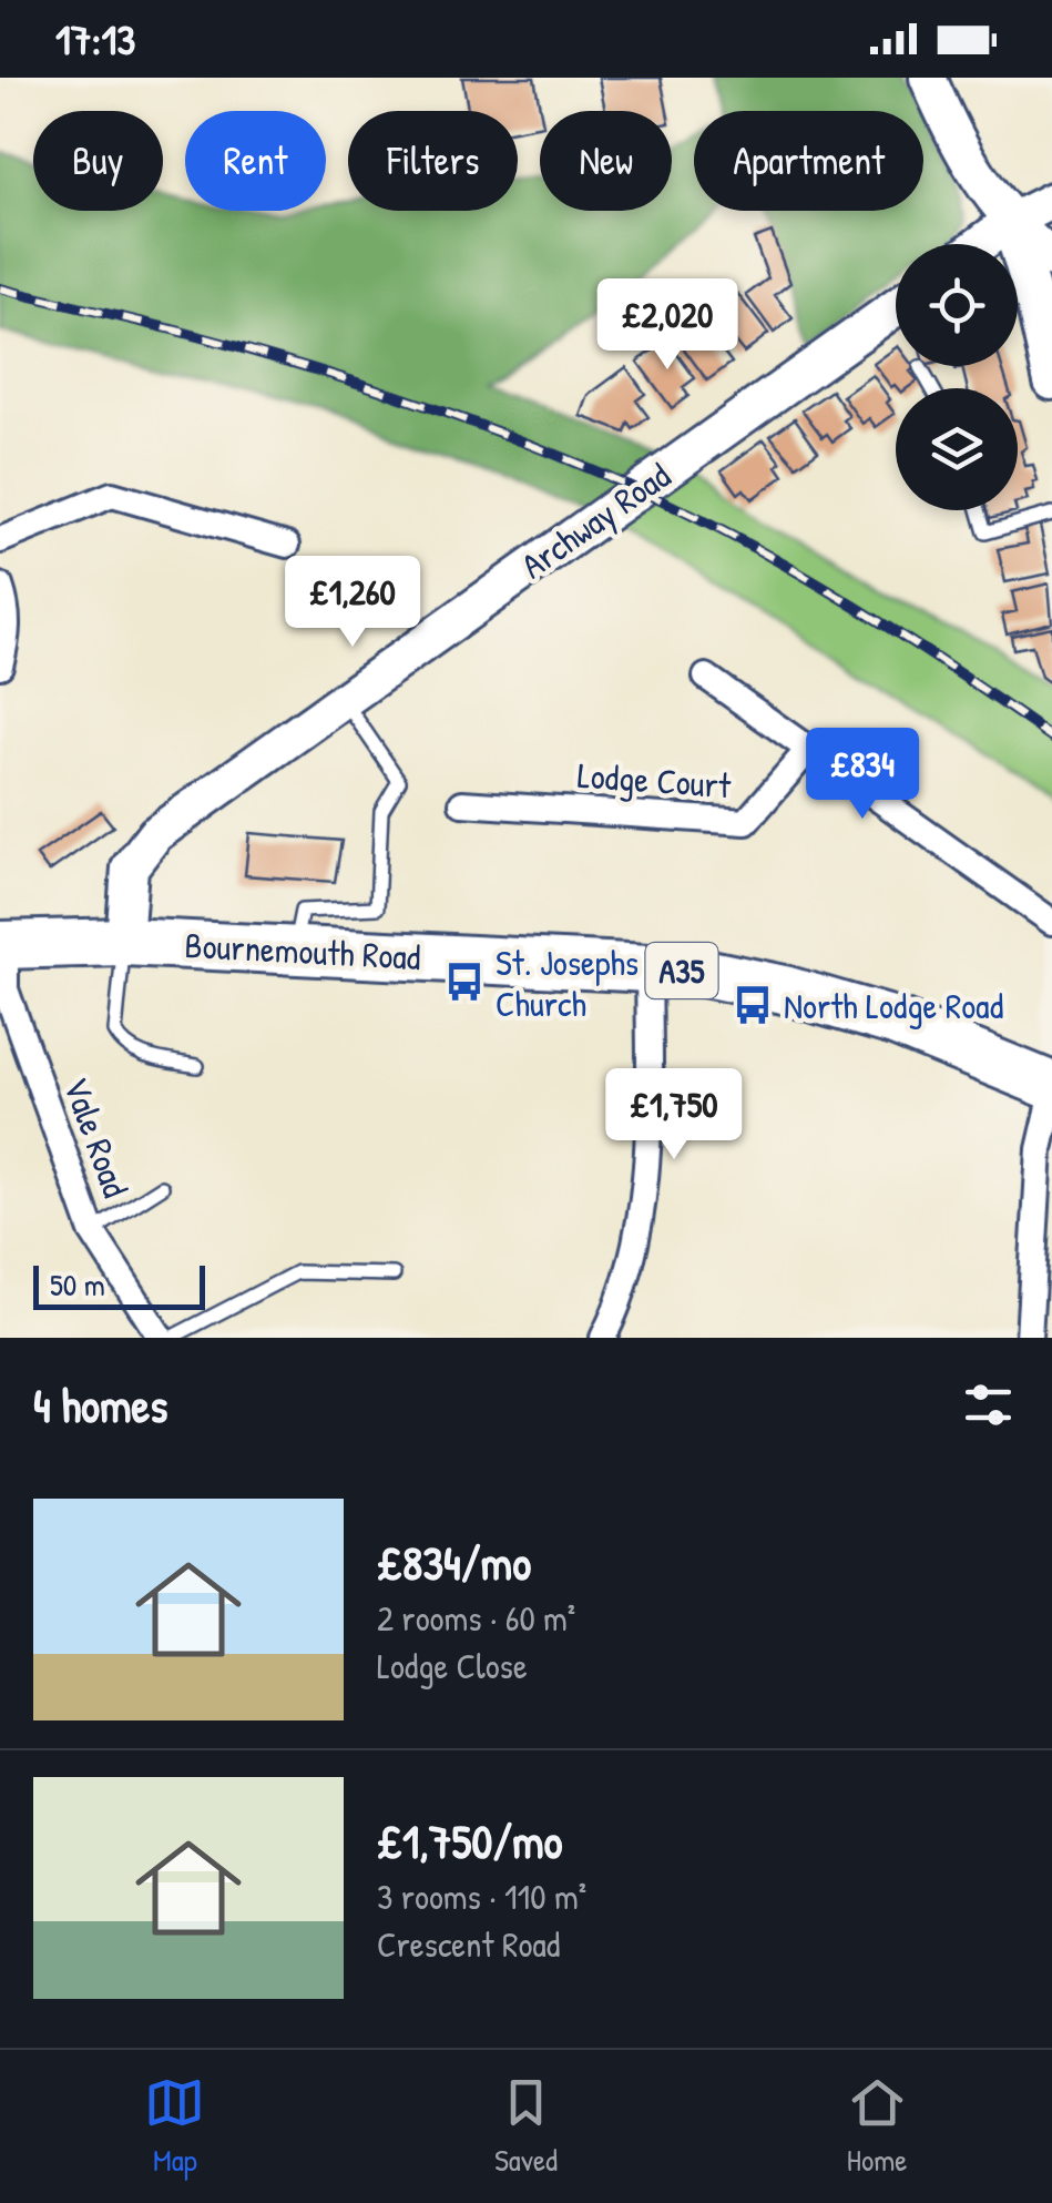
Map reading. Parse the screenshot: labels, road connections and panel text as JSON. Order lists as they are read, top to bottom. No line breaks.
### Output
{"streets":{"highway":["Bournemouth Road","A35"],"street":["Archway Road","Lodge Court","Vale Road"]},"crossings":[["Archway Road","Bournemouth Road"],["Bournemouth Road","Vale Road"]],"places":{"bus stop":["St. Josephs Church","North Lodge Road"]},"scale_bar":"50 m","page":{"status":"17:13","chip":["Buy","Rent","Filters","New","Apartment"],"price":["£2,020","£1,260","£834","£1,750"],"scale":"50 m","heading":"4 homes","list":[{"name":"£834/mo","note":"2 rooms · 60 m² · Lodge Close"},{"name":"£1,750/mo","note":"3 rooms · 110 m² · Crescent Road"}],"tabs":["Map","Saved","Home"]}}
